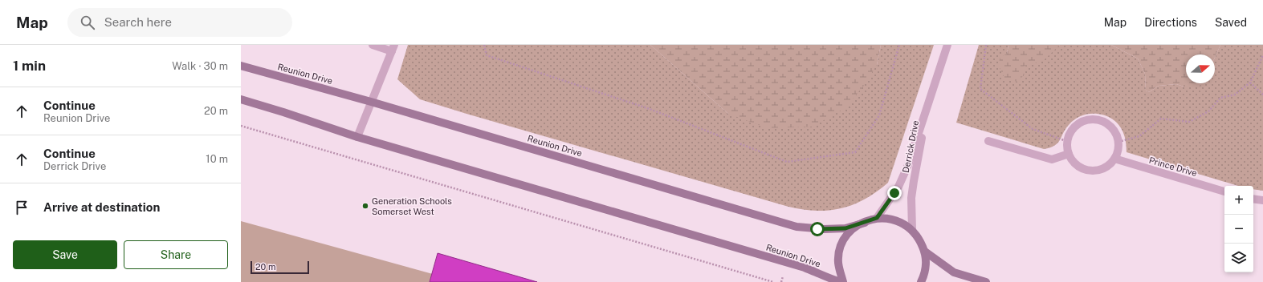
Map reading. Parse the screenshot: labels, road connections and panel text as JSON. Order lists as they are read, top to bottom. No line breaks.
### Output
{"streets":{"street":["Reunion Drive","Derrick Drive","Prince Drive"]},"places":["Generation Schools Somerset West"],"scale_bar":"20 m","north":"right","page":{"header":"Map","search":"Search here","nav":["Map","Directions","Saved"],"heading":["1 min","Walk · 30 m"],"list":[["Continue","Reunion Drive","20 m"],["Continue","Derrick Drive","10 m"],"Arrive at destination"],"map_buttons":["+","−"],"buttons":["Save","Share"],"scale":"20 m"}}
